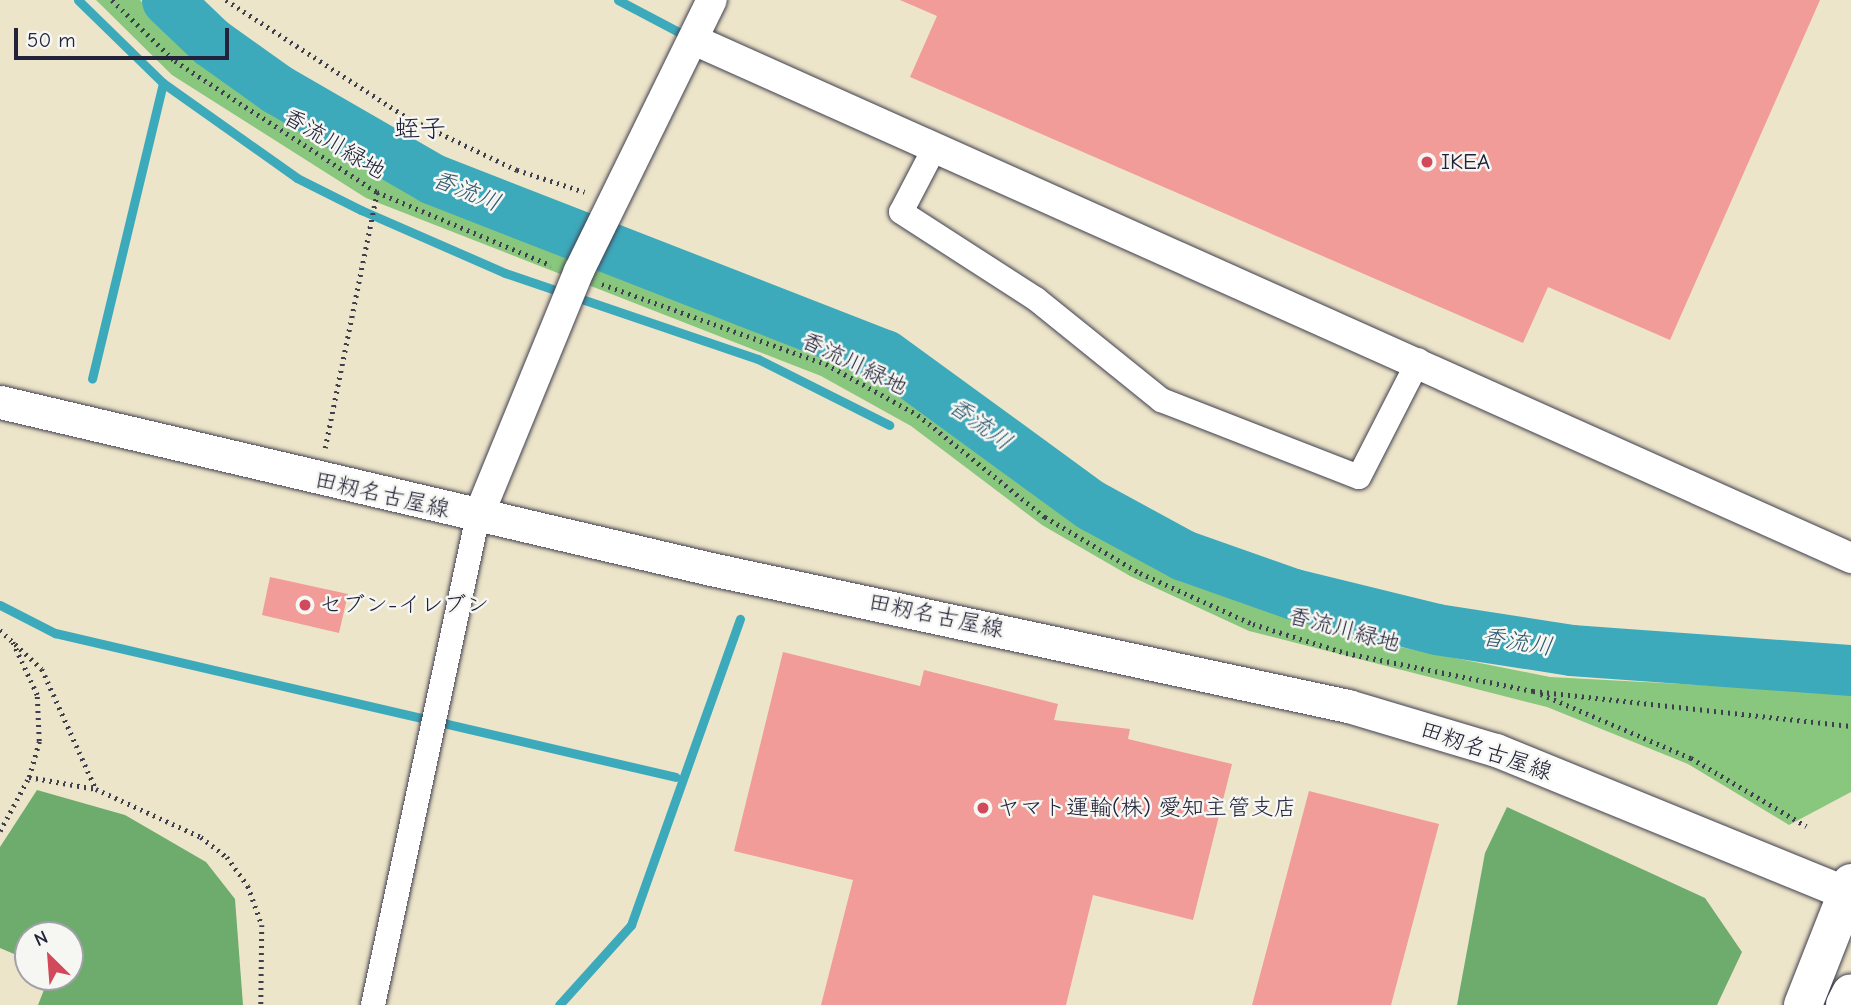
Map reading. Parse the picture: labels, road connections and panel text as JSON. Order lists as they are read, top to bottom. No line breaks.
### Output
{"streets":{"main road":["田籾名古屋線"],"path":["香流川緑地"]},"districts":["蛭子"],"water":["香流川"],"places":["IKEA","セブン-イレブン","ヤマト運輸(株) 愛知主管支店"],"scale_bar":"50 m","north":"top left"}
